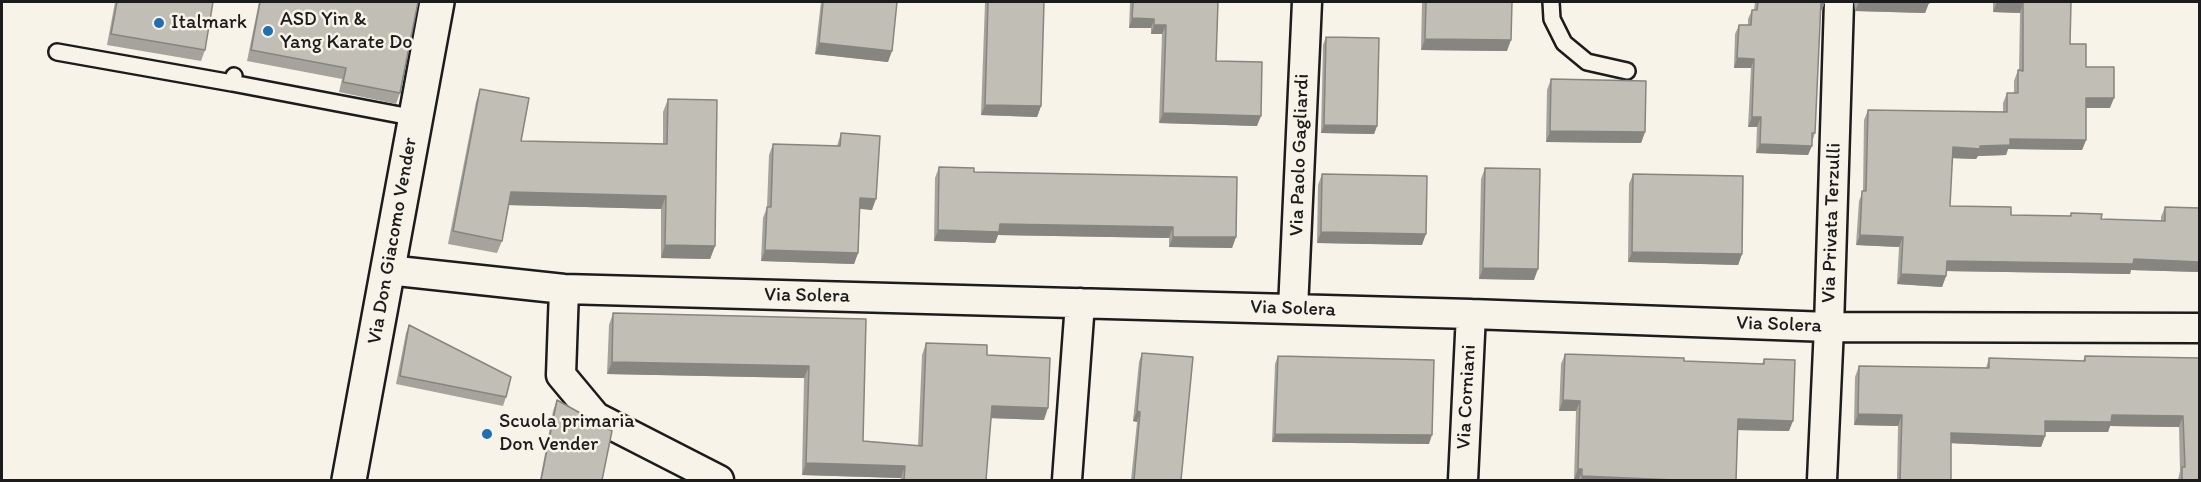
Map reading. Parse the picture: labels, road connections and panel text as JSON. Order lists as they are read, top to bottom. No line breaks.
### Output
{"streets":{"street":["Via Paolo Gagliardi","Via Privata Terzulli","Via Don Giacomo Vender","Via Solera","Via Corniani"]},"crossings":[["Via Paolo Gagliardi","Via Solera"],["Via Privata Terzulli","Via Solera"],["Via Don Giacomo Vender","Via Solera"],["Via Solera","Via Corniani"]],"places":["Italmark","ASD Yin & Yang Karate Do","Scuola primaria Don Vender"]}
